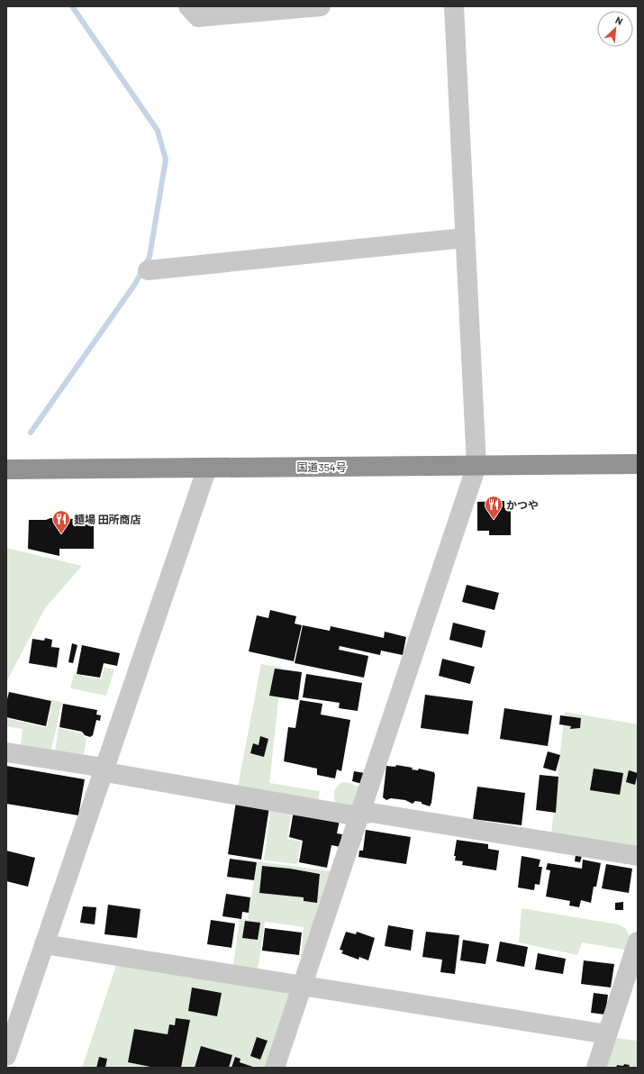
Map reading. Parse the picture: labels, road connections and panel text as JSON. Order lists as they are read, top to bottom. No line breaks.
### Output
{"streets":{"highway":["国道354号"]},"places":{"restaurant":["かつや","麺場 田所商店"]},"north":"top right"}
